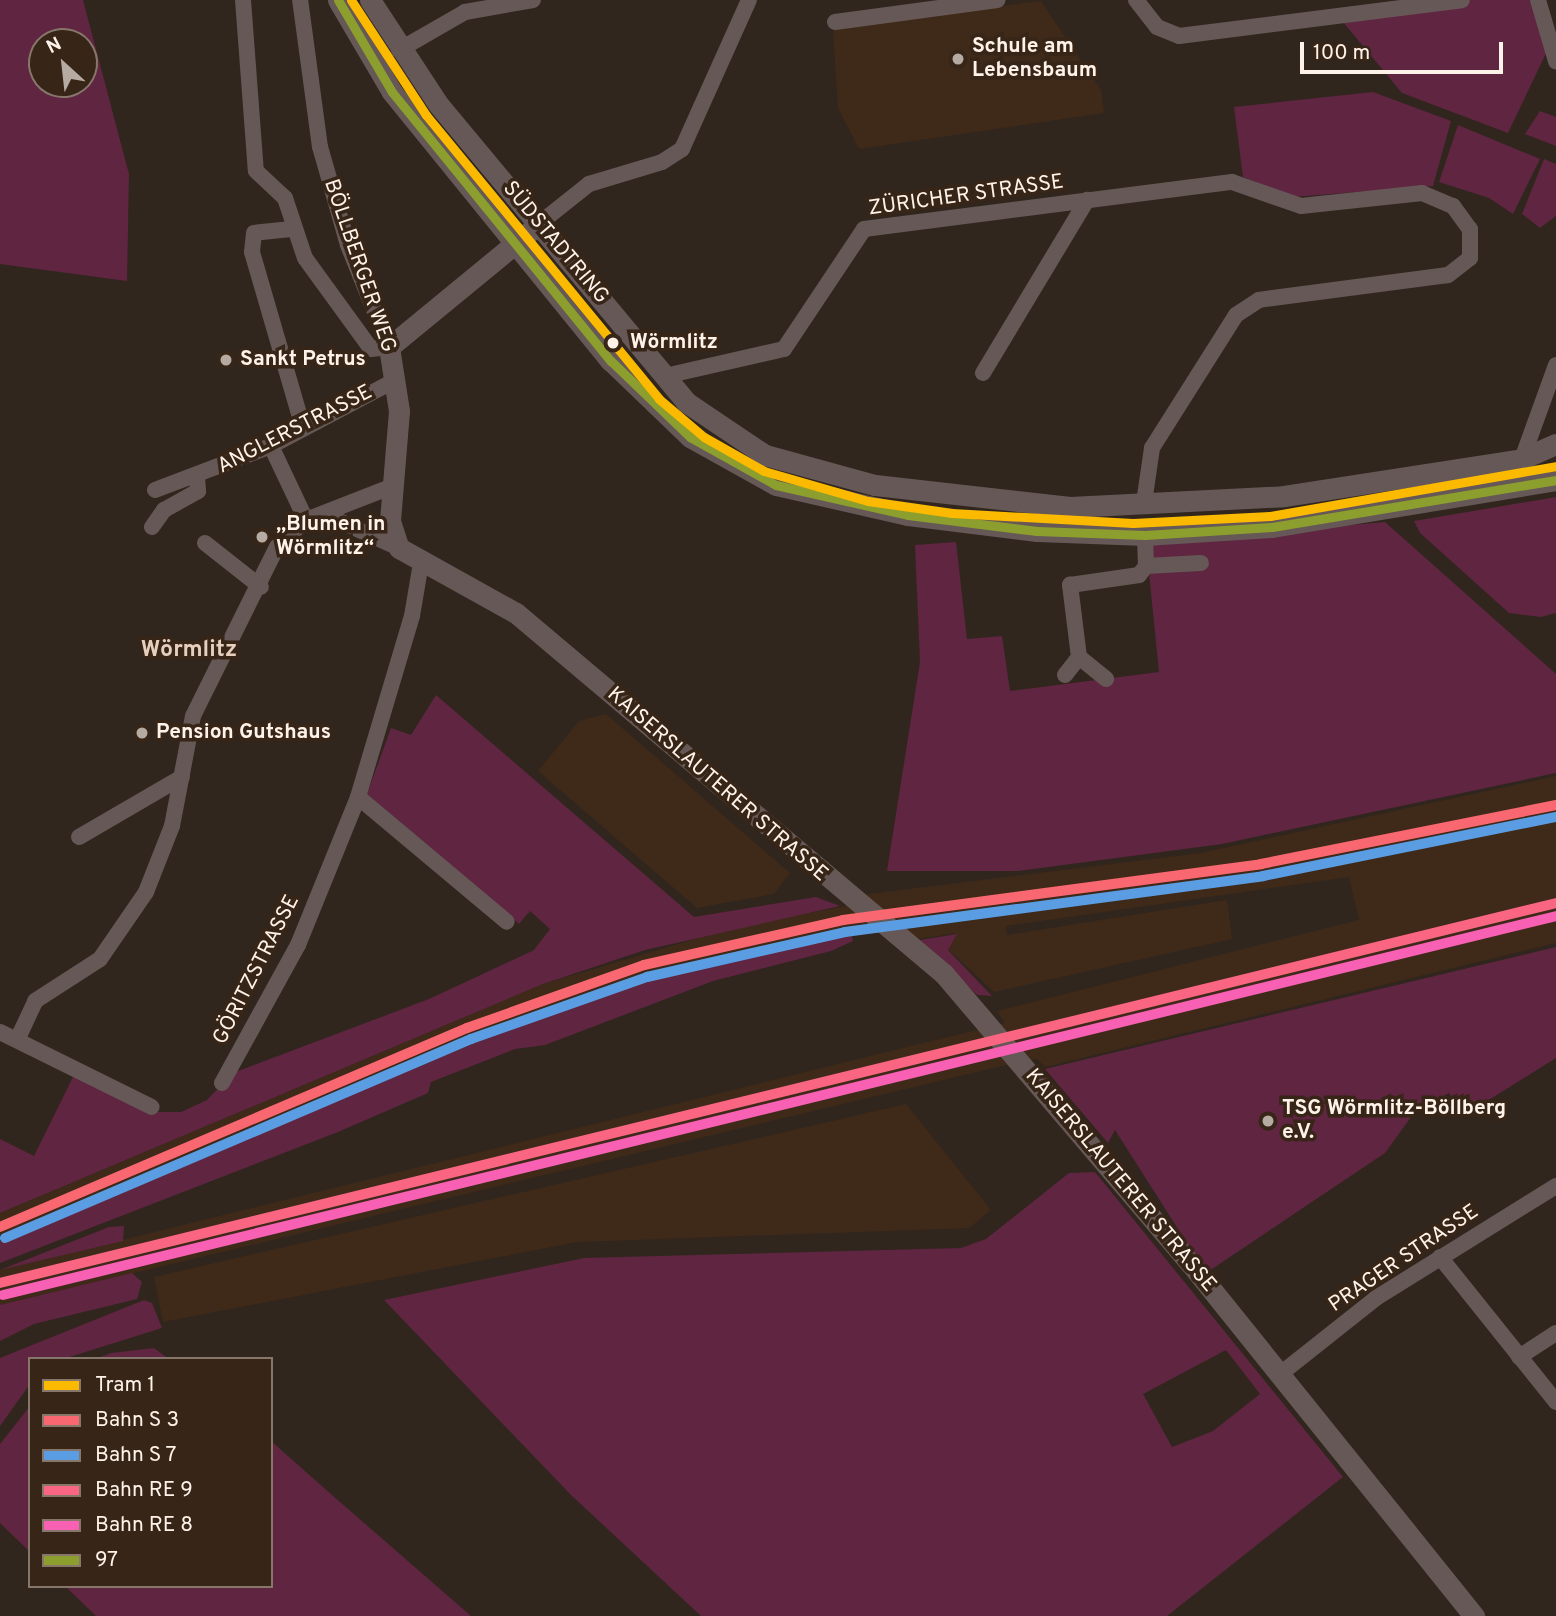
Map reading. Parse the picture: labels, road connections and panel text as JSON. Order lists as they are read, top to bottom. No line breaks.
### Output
{"streets":{"street":["ZÜRICHER STRASSE","SÜDSTADTRING","BÖLLBERGER WEG","ANGLERSTRASSE","KAISERSLAUTERER STRASSE","GÖRITZSTRASSE","PRAGER STRASSE"]},"crossings":[["ZÜRICHER STRASSE","SÜDSTADTRING"],["BÖLLBERGER WEG","ANGLERSTRASSE"],["KAISERSLAUTERER STRASSE","GÖRITZSTRASSE"],["KAISERSLAUTERER STRASSE","PRAGER STRASSE"]],"districts":["Wörmlitz"],"places":["Schule am Lebensbaum","Wörmlitz","Sankt Petrus","„Blumen in Wörmlitz“","Pension Gutshaus","TSG Wörmlitz-Böllberg e.V."],"lines":["tram line 1","transit line 97"],"legend":["Tram 1","Bahn S 3","Bahn S 7","Bahn RE 9","Bahn RE 8","97"],"scale_bar":"100 m","north":"top left"}
